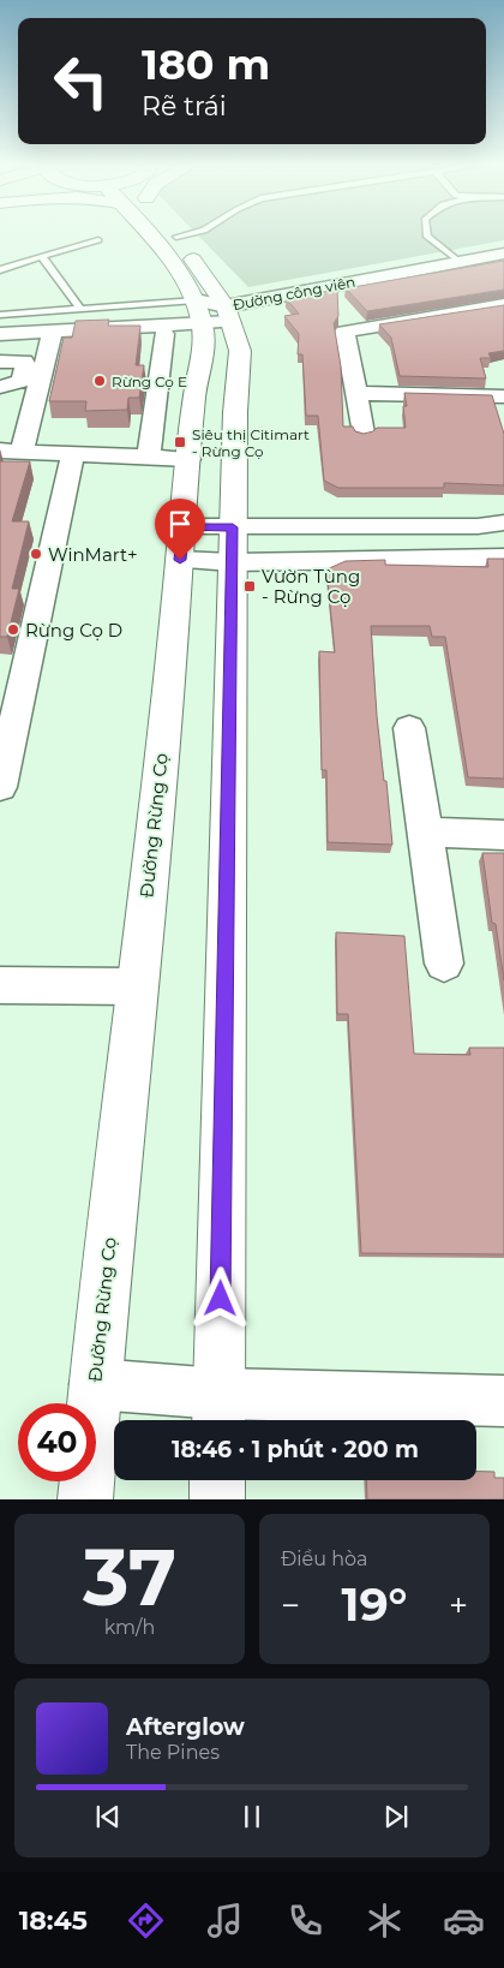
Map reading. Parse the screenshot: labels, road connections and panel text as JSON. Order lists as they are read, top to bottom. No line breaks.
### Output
{"streets":{"main road":["Đường Rừng Cọ"],"street":["Đường công viên"]},"crossings":[["Đường công viên","Đường Rừng Cọ"]],"places":{"other":["Rừng Cọ E","WinMart+","Rừng Cọ D"],"transit":["Siêu thị Citimart - Rừng Cọ","Vườn Tùng - Rừng Cọ"]},"page":{"turn":["180 m","Rẽ trái"],"limit":"40","trip":"18:46 · 1 phút · 200 m","tile":[["37","km/h"],"Điều hòa"],"heat":["−","19°","+"],"song":["Afterglow","The Pines"],"tabs":"18:45"}}
